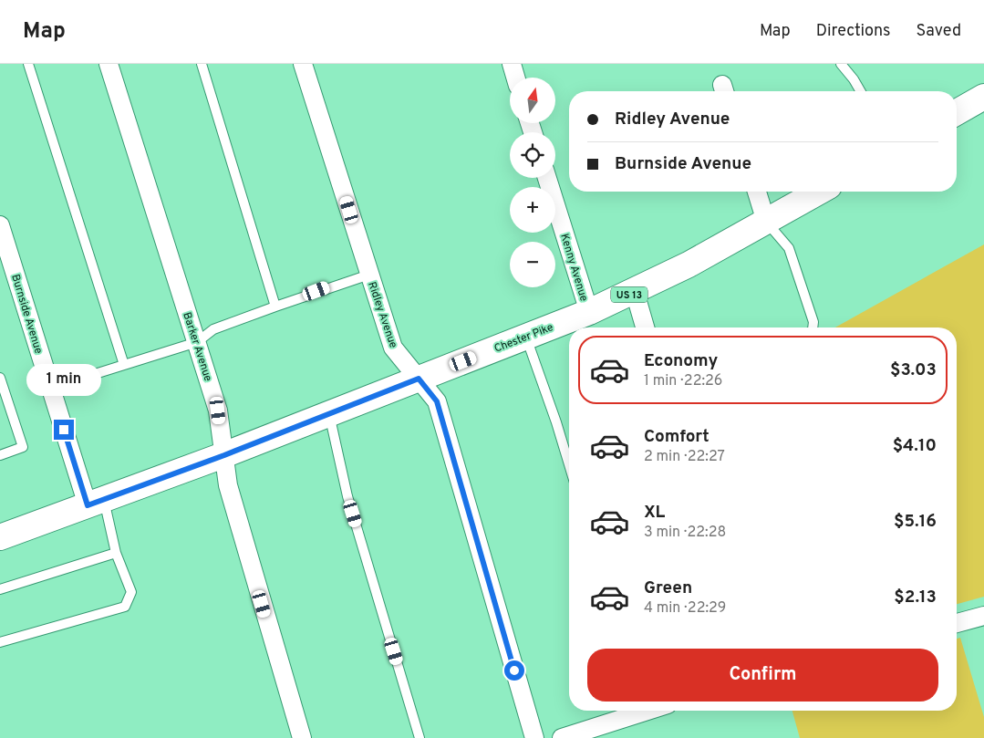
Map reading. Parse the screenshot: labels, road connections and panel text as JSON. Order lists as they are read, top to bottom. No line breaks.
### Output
{"streets":{"main road":["US 13","Chester Pike"],"street":["Kenny Avenue","Burnside Avenue","Ridley Avenue","Barker Avenue"]},"crossings":[["Kenny Avenue","Chester Pike"],["Burnside Avenue","Chester Pike"],["Ridley Avenue","Chester Pike"],["Chester Pike","Barker Avenue"]],"north":"top","page":{"header":"Map","nav":["Map","Directions","Saved"],"map_buttons":["+","−"],"banner":["Ridley Avenue","Burnside Avenue"],"list":[{"name":"Economy","note":"1 min · 22:26","value":"$3.03"},{"name":"Comfort","note":"2 min · 22:27","value":"$4.10"},{"name":"XL","note":"3 min · 22:28","value":"$5.16"},{"name":"Green","note":"4 min · 22:29","value":"$2.13"}],"bubble":"1 min","buttons":"Confirm"}}
